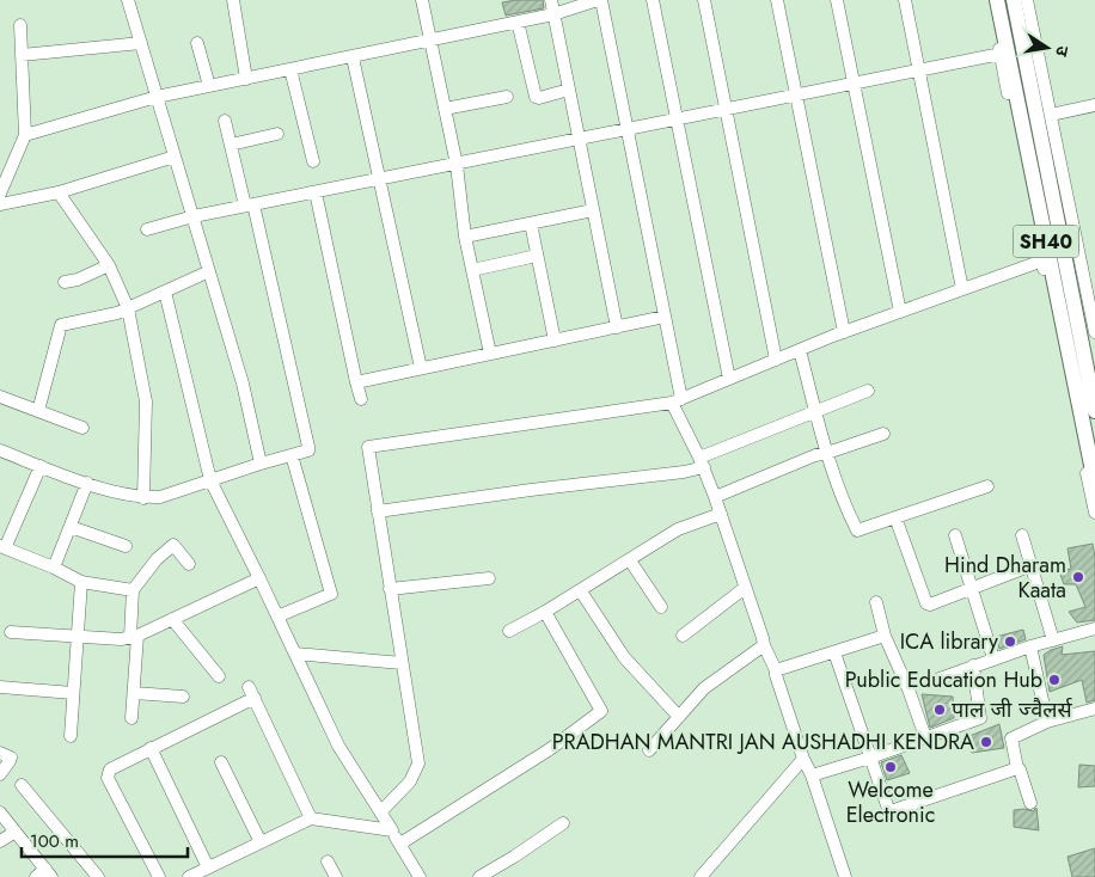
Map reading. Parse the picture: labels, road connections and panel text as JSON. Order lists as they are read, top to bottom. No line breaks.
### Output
{"streets":{"main road":["SH40"]},"places":["Hind Dharam Kaata","ICA library","Public Education Hub","पाल जी ज्वैलर्स","PRADHAN MANTRI JAN AUSHADHI KENDRA","Welcome Electronic"],"scale_bar":"100 m","north":"right"}
